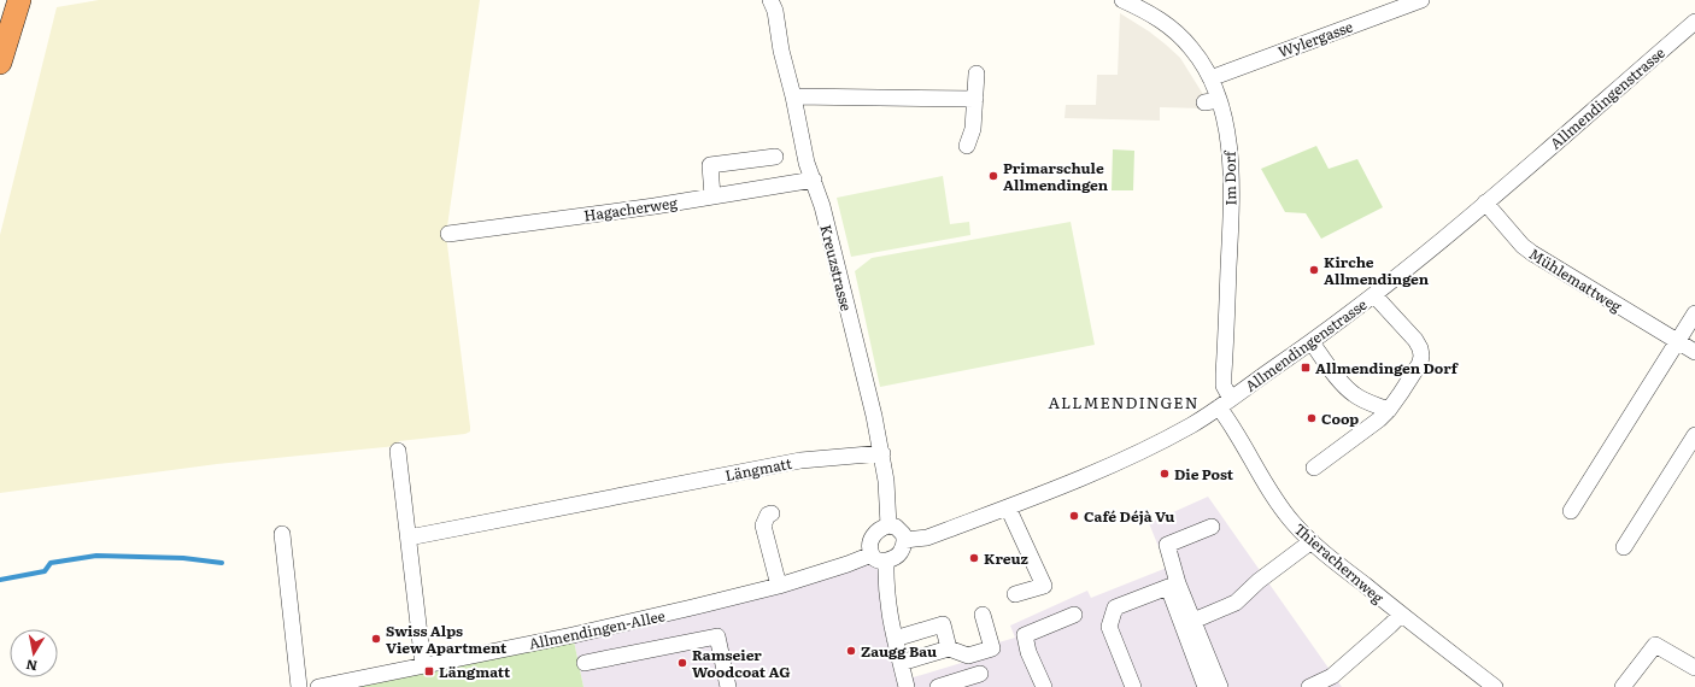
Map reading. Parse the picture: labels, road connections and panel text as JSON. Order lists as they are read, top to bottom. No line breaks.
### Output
{"streets":{"street":["Wylergasse","Allmendingenstrasse","Im Dorf","Hagacherweg","Kreuzstrasse","Mühlemattweg","Längmatt","Thierachernweg","Allmendingen-Allee"]},"crossings":[["Wylergasse","Im Dorf"],["Allmendingenstrasse","Im Dorf"],["Allmendingenstrasse","Kreuzstrasse"],["Allmendingenstrasse","Mühlemattweg"],["Allmendingenstrasse","Thierachernweg"],["Allmendingenstrasse","Allmendingen-Allee"],["Im Dorf","Thierachernweg"],["Hagacherweg","Kreuzstrasse"],["Kreuzstrasse","Längmatt"],["Kreuzstrasse","Allmendingen-Allee"]],"districts":["ALLMENDINGEN"],"places":{"other":["Primarschule Allmendingen","Kirche Allmendingen","Coop","Die Post","Café Déjà Vu","Kreuz","Swiss Alps View Apartment","Zaugg Bau","Ramseier Woodcoat AG"],"transit":["Allmendingen Dorf","Längmatt"]},"north":"bottom"}
